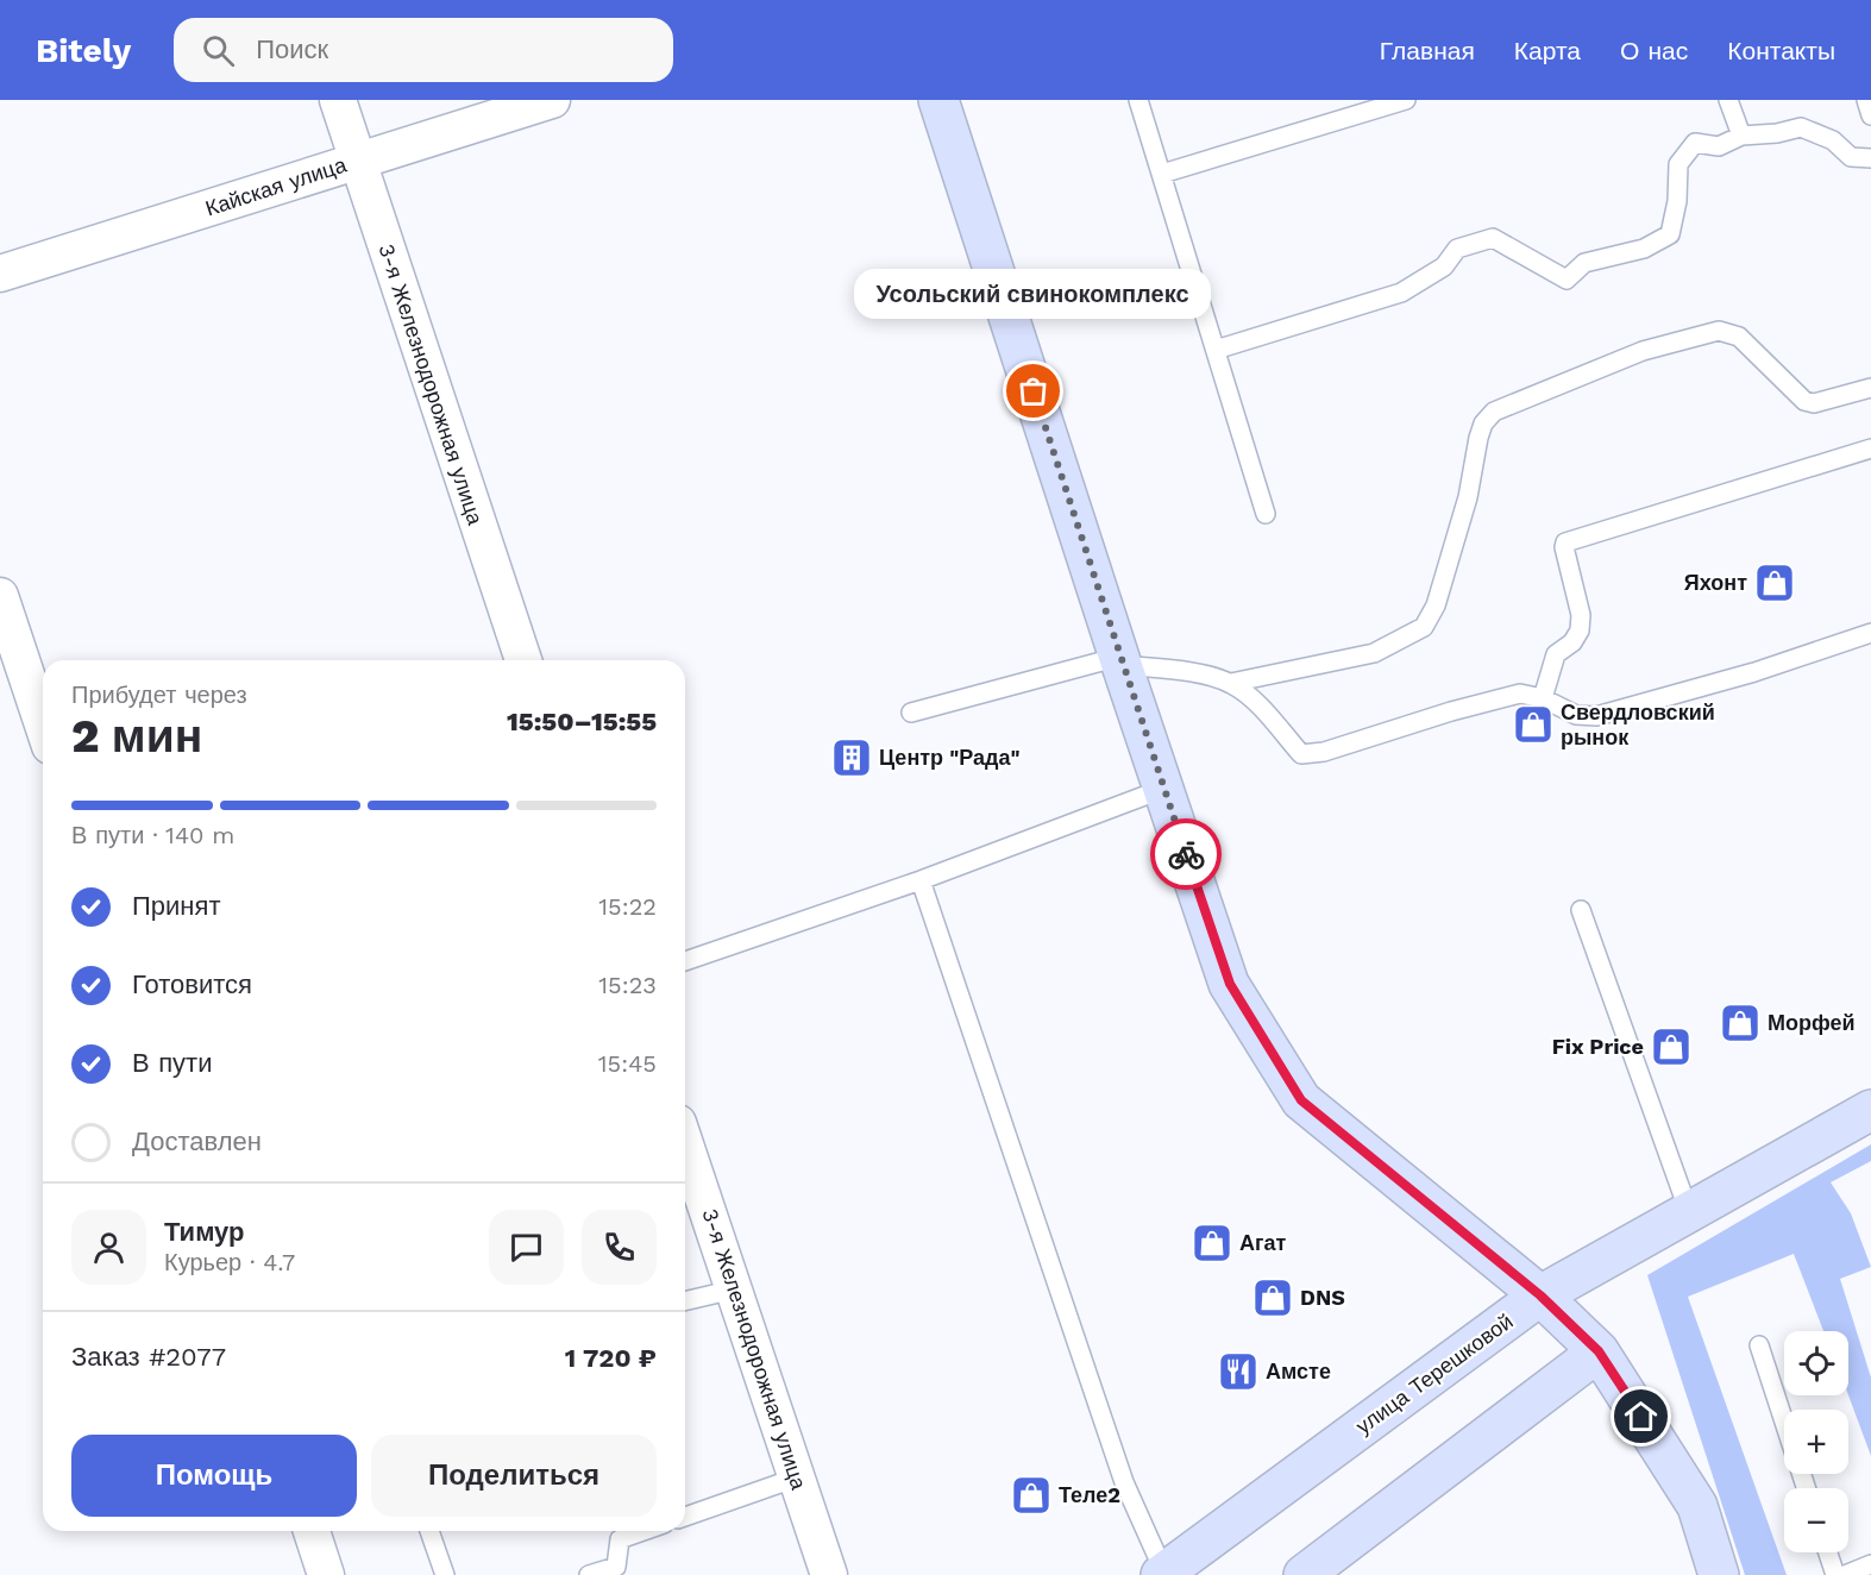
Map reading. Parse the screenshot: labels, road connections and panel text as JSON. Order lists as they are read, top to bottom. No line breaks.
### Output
{"streets":{"main road":["улица Терешковой"],"street":["Кайская улица","3-я Железнодорожная улица"]},"crossings":[["Кайская улица","3-я Железнодорожная улица"]],"places":{"other":["Усольский свинокомплекс"],"shop":["Яхонт","Свердловский рынок","Морфей","Fix Price","Агат","DNS","Теле2"],"building":["Центр \"Рада\""],"restaurant":["Амсте"]},"page":{"header":"Bitely","search":"Поиск","nav":["Главная","Карта","О нас","Контакты"],"bubble":"Усольский свинокомплекс","heading":["2 мин","Прибудет через","15:50–15:55"],"panel":["Тимур","Курьер · 4.7","Заказ #2077","1 720 ₽"],"bar":"В пути · 140 m","list":[["Принят","15:22"],["Готовится","15:23"],["В пути","15:45"],"Доставлен"],"map_buttons":["+","−"],"buttons":["Помощь","Поделиться"]}}
